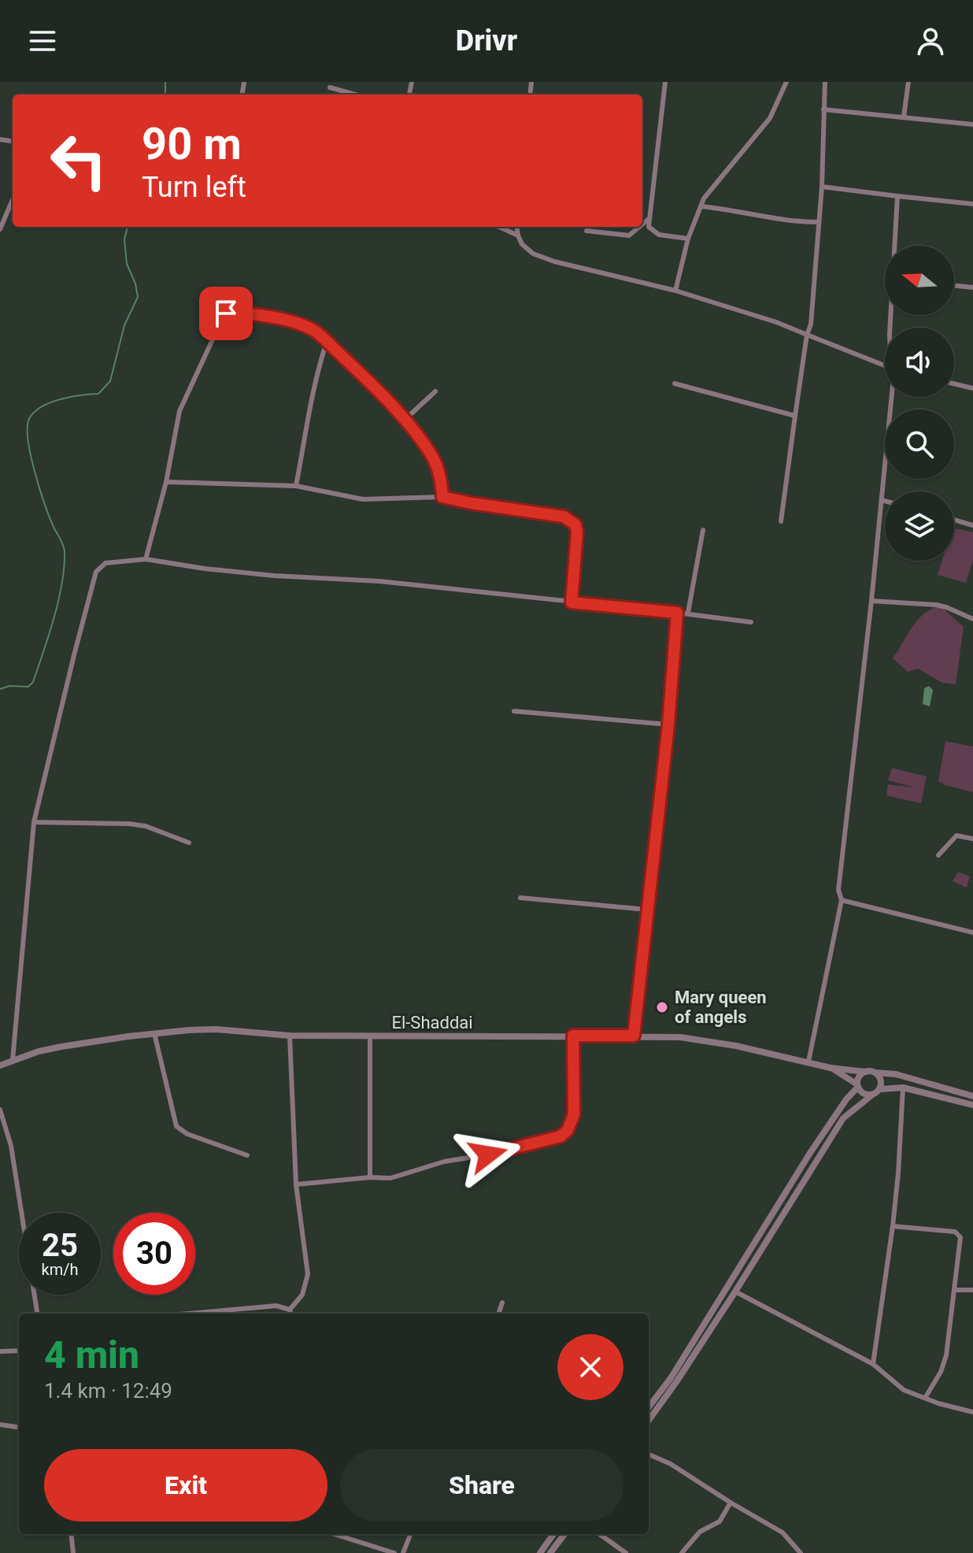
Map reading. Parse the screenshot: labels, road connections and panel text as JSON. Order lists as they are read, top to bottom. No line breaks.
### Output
{"streets":{"street":["El-Shaddai"]},"places":["Mary queen of angels"],"north":"left","page":{"header":"Drivr","turn":["90 m","Turn left"],"speed":"25 km/h","limit":"30","heading":["4 min","1.4 km · 12:49"],"buttons":["Exit","Share"]}}
